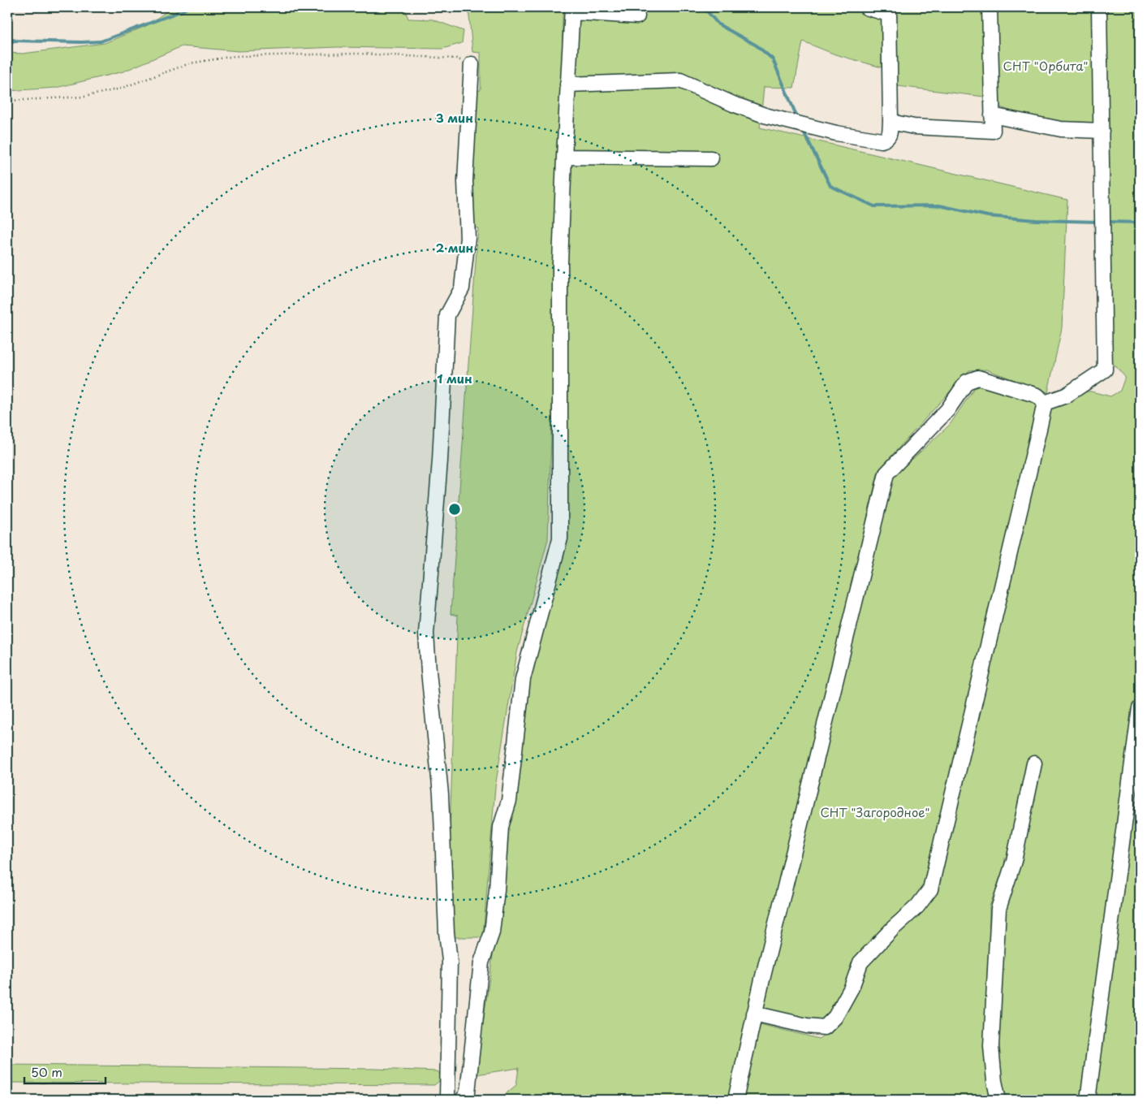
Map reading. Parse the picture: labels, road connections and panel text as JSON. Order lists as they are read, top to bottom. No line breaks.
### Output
{"parks":["CНТ \"Орбита\"","СНТ \"Загородное\""],"scale_bar":"50 m","rings":["3 мин","2 мин","1 мин"]}
